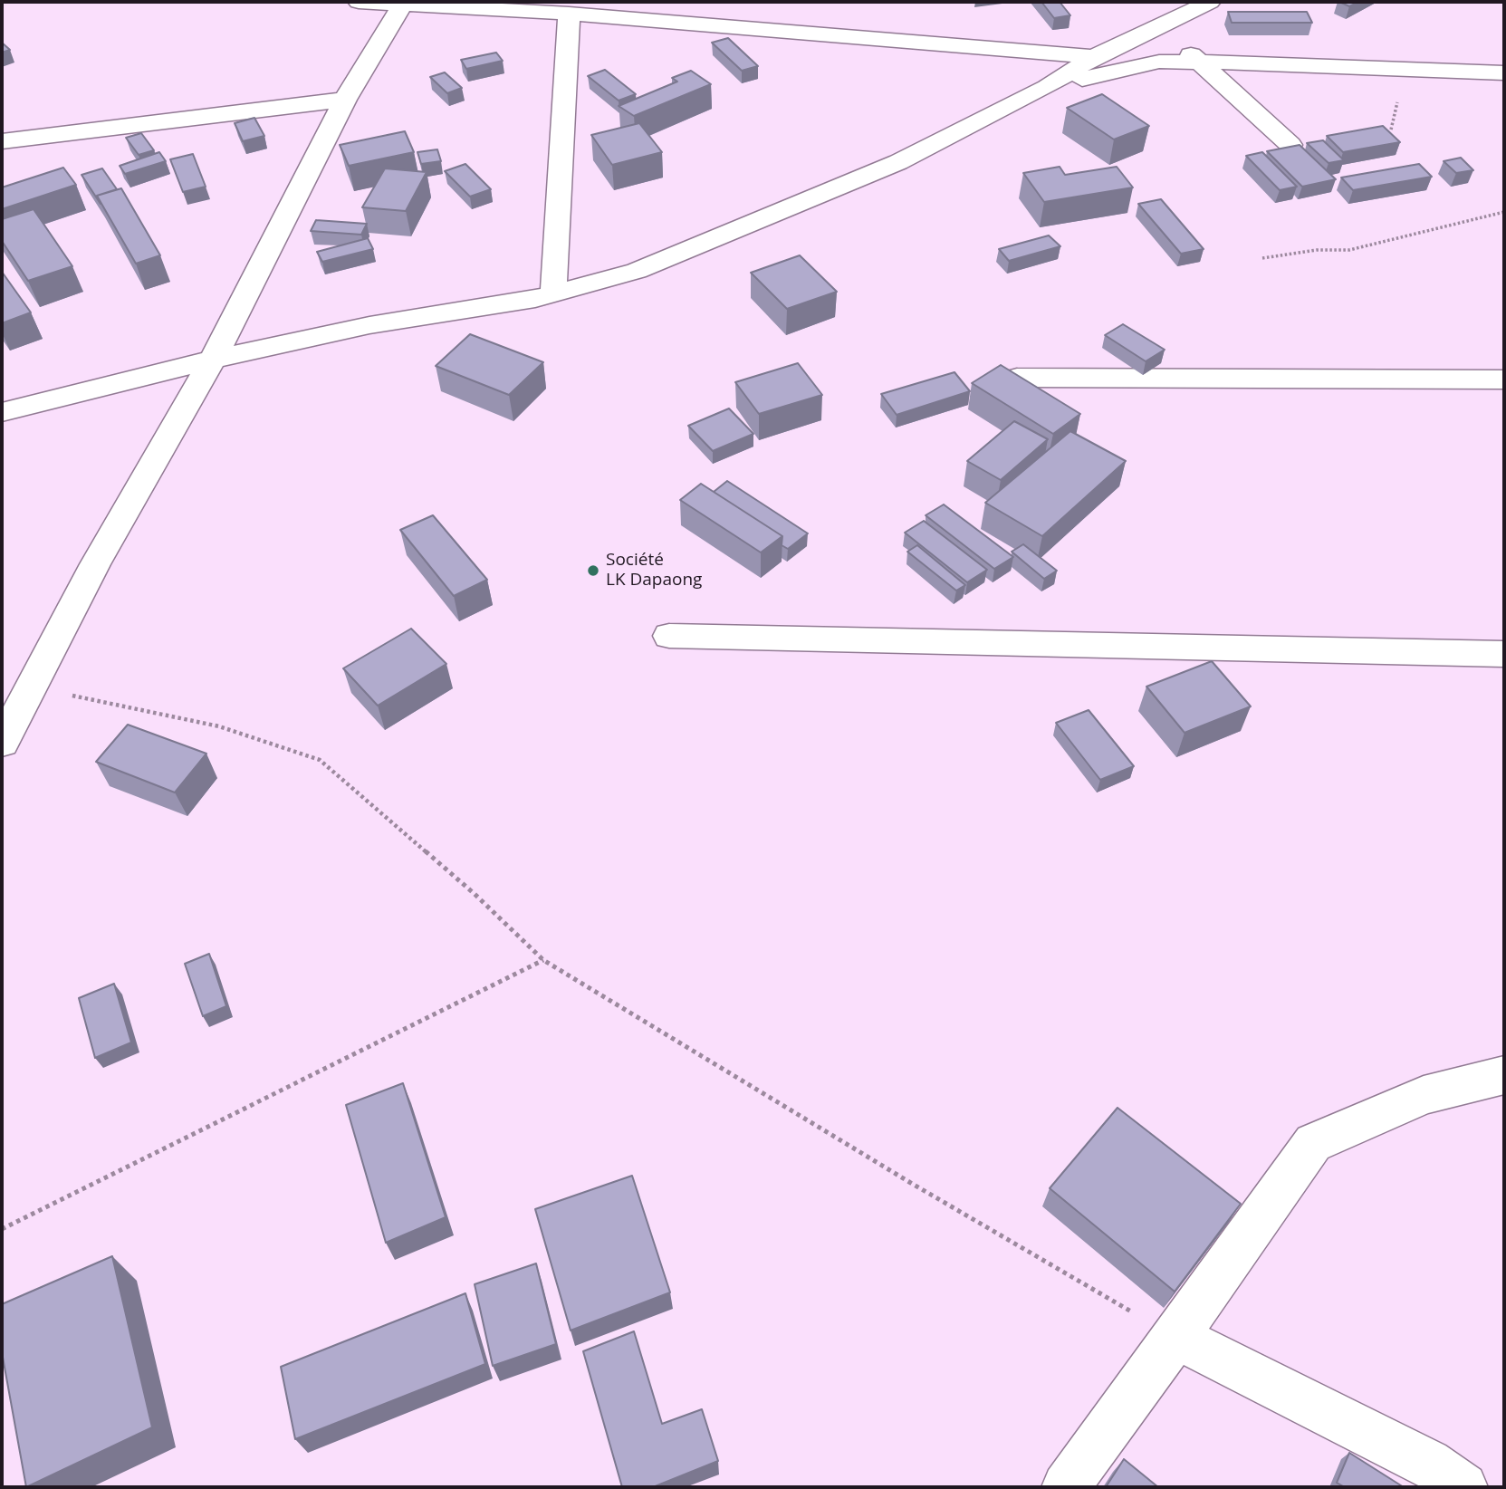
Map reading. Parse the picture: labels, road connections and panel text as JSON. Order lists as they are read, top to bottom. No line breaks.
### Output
{"places":["Société LK Dapaong"]}
